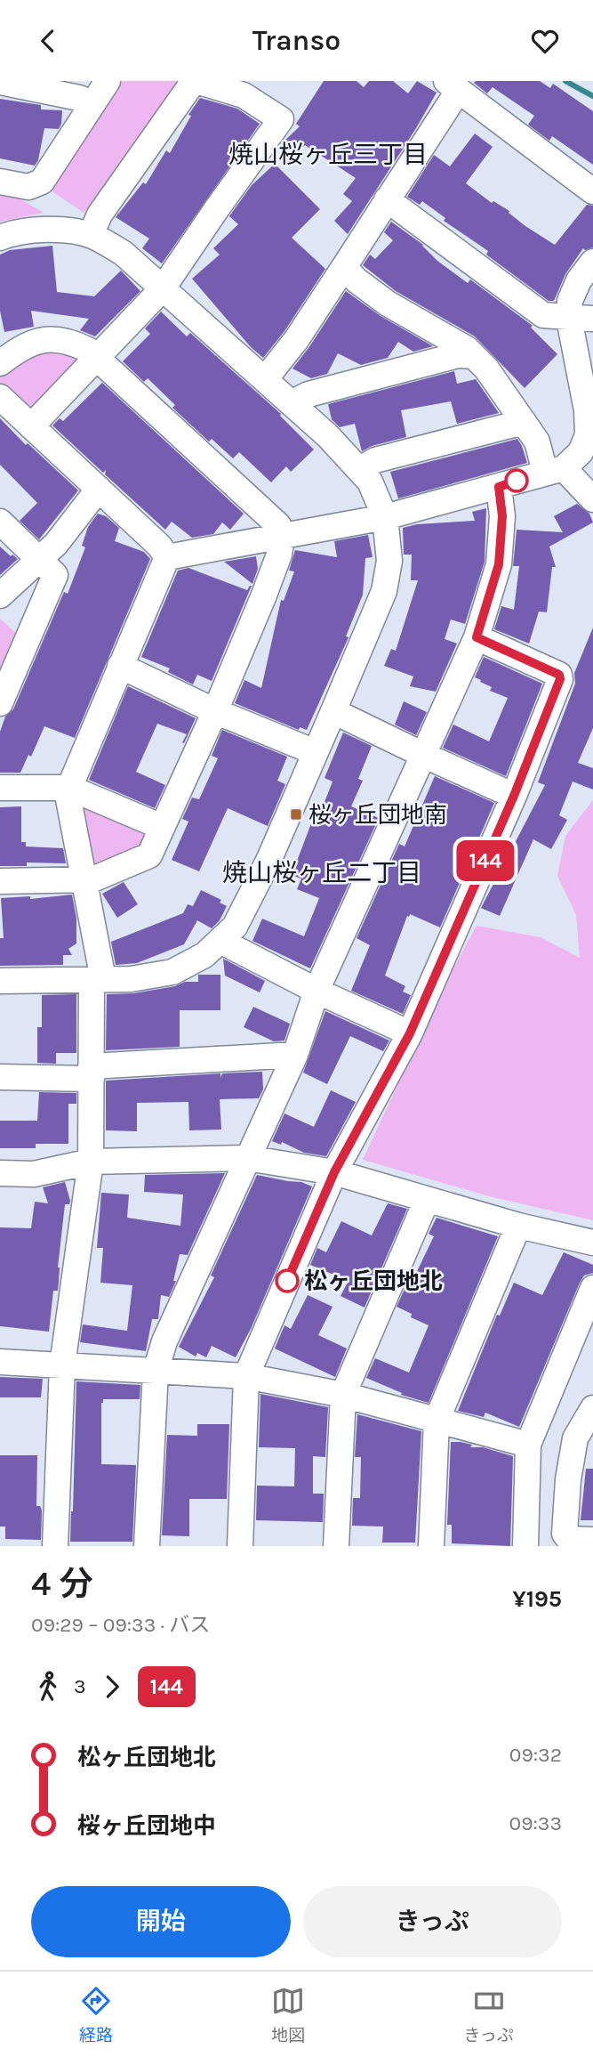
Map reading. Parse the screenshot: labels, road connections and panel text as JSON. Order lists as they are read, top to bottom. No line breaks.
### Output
{"districts":["焼山桜ヶ丘三丁目","焼山桜ヶ丘二丁目"],"places":{"transit":["桜ヶ丘団地南"],"other":["松ヶ丘団地北"]},"lines":["bus line 144"],"page":{"header":"Transo","on_map":"144","heading":["4 分","09:29 – 09:33 · バス","¥195"],"legs":["3","144"],"list":[{"name":"松ヶ丘団地北","value":"09:32"},{"name":"桜ヶ丘団地中","value":"09:33"}],"buttons":["開始","きっぷ"],"tabs":["経路","地図","きっぷ"]}}
